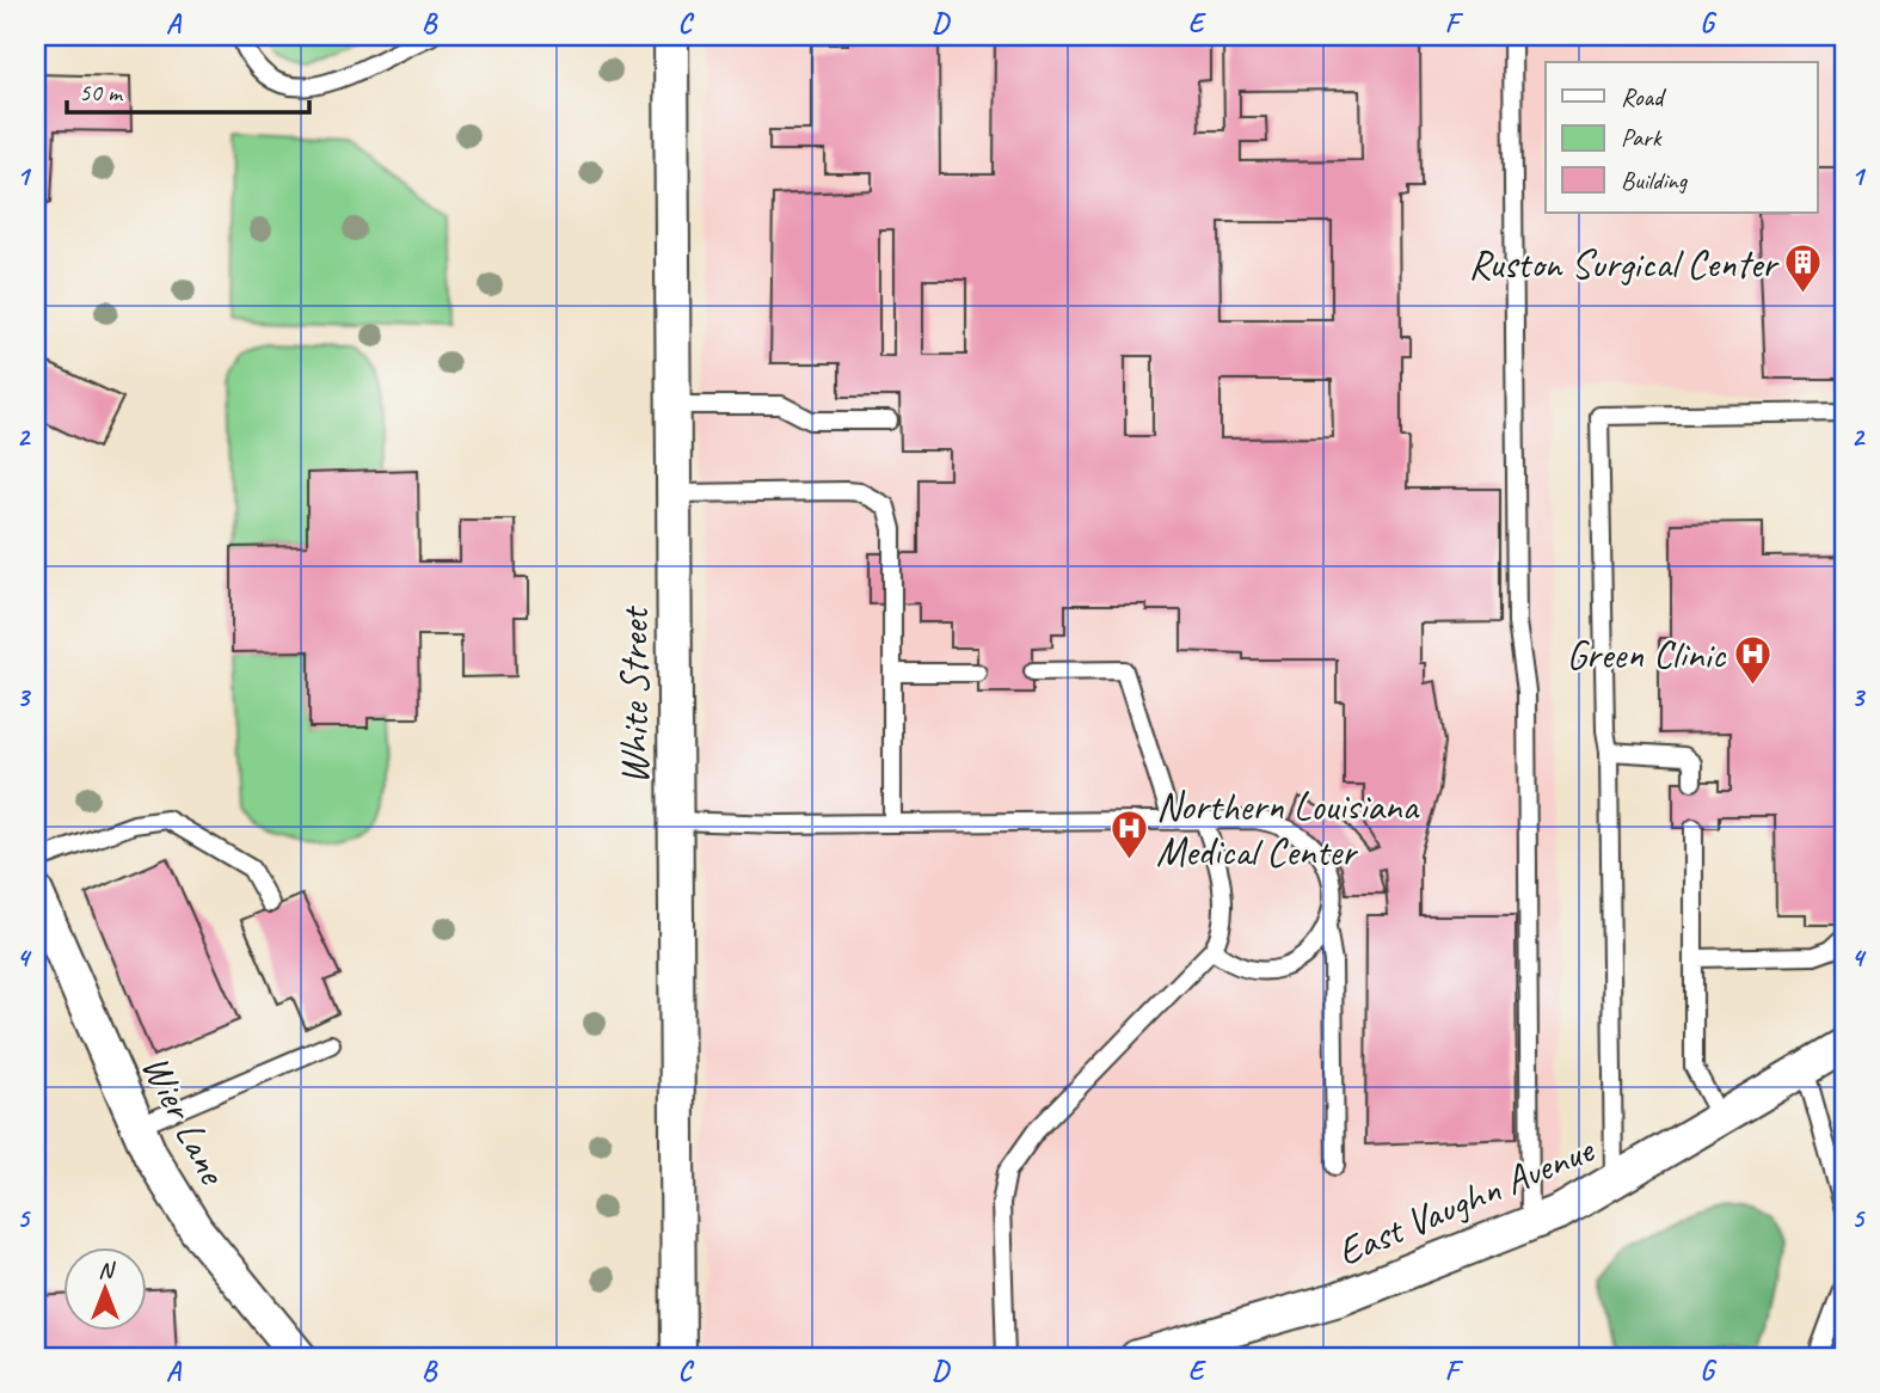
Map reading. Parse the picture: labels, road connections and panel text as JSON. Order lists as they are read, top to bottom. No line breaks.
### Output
{"streets":{"street":["White Street","Wier Lane","East Vaughn Avenue"]},"places":{"building":["Ruston Surgical Center"],"hospital":["Green Clinic","Northern Louisiana Medical Center"]},"legend":["Road","Park","Building"],"scale_bar":"50 m","north":"top","grid":{"columns":["A","B","C","D","E","F","G"],"rows":["1","2","3","4","5"]}}
